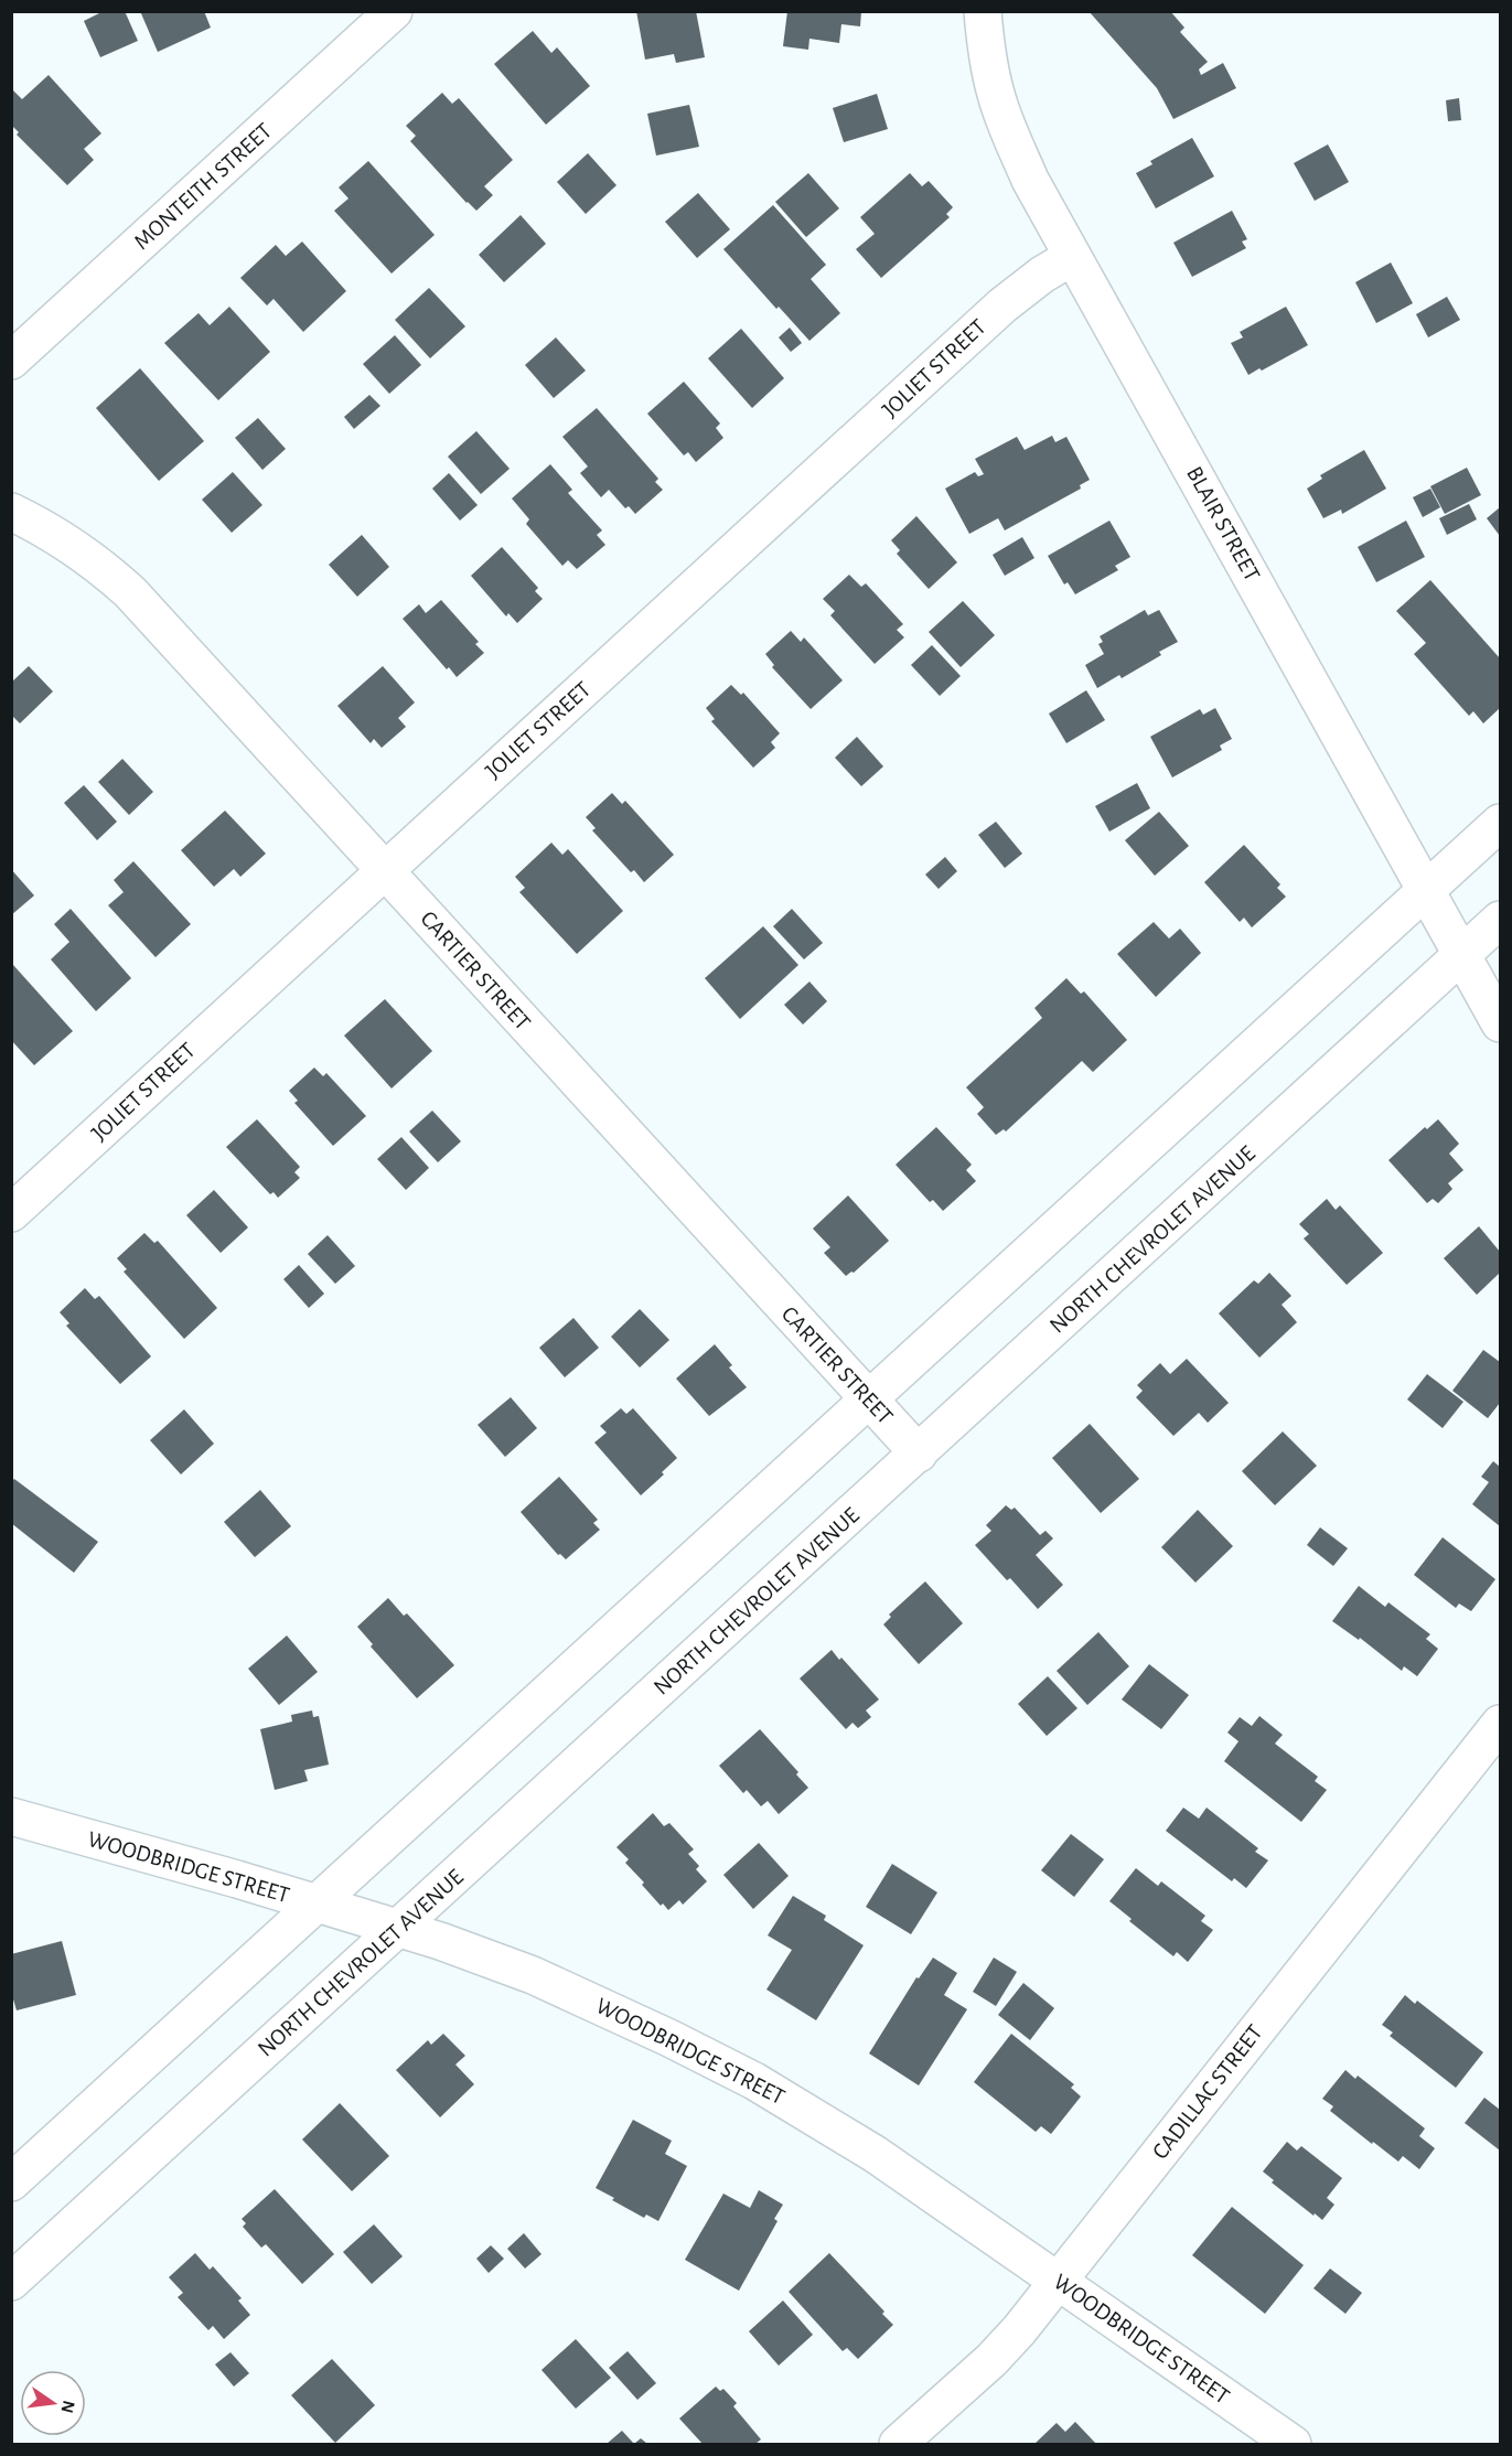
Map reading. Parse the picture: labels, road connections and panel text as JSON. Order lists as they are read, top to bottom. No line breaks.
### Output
{"streets":{"street":["MONTEITH STREET","JOLIET STREET","BLAIR STREET","CARTIER STREET","NORTH CHEVROLET AVENUE","WOODBRIDGE STREET","CADILLAC STREET"]},"crossings":[["JOLIET STREET","BLAIR STREET"],["JOLIET STREET","CARTIER STREET"],["BLAIR STREET","NORTH CHEVROLET AVENUE"],["CARTIER STREET","NORTH CHEVROLET AVENUE"],["NORTH CHEVROLET AVENUE","WOODBRIDGE STREET"],["WOODBRIDGE STREET","CADILLAC STREET"]],"north":"right"}
